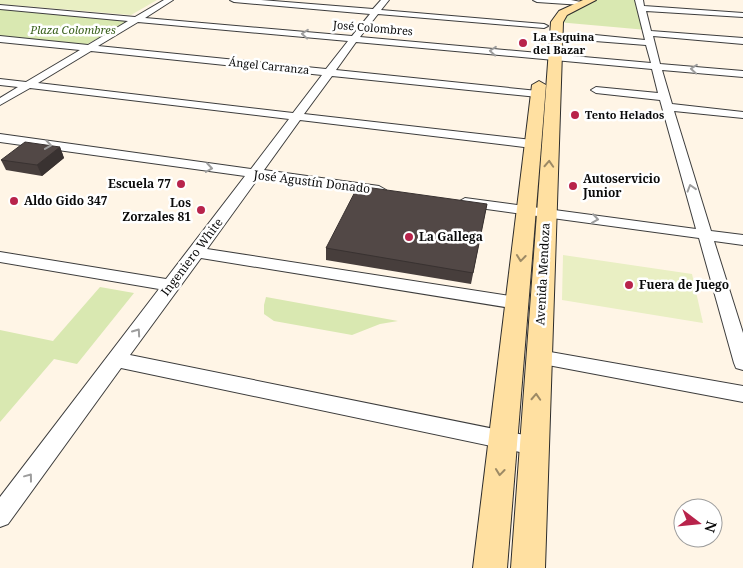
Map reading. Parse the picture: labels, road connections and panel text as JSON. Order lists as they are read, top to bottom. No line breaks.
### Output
{"streets":{"main road":["Avenida Mendoza"],"street":["José Colombres","Ángel Carranza","José Agustín Donado","Ingeniero White"]},"crossings":[["José Colombres","Ingeniero White"],["José Colombres","Avenida Mendoza"],["Ángel Carranza","Ingeniero White"],["Ángel Carranza","Avenida Mendoza"],["José Agustín Donado","Ingeniero White"]],"one_way":["Ingeniero White"],"parks":["Plaza Colombres"],"places":["La Esquina del Bazar","Tento Helados","Escuela 77","Autoservicio Junior","Aldo Gido 347","Los Zorzales 81","La Gallega","Fuera de Juego"],"north":"right"}
